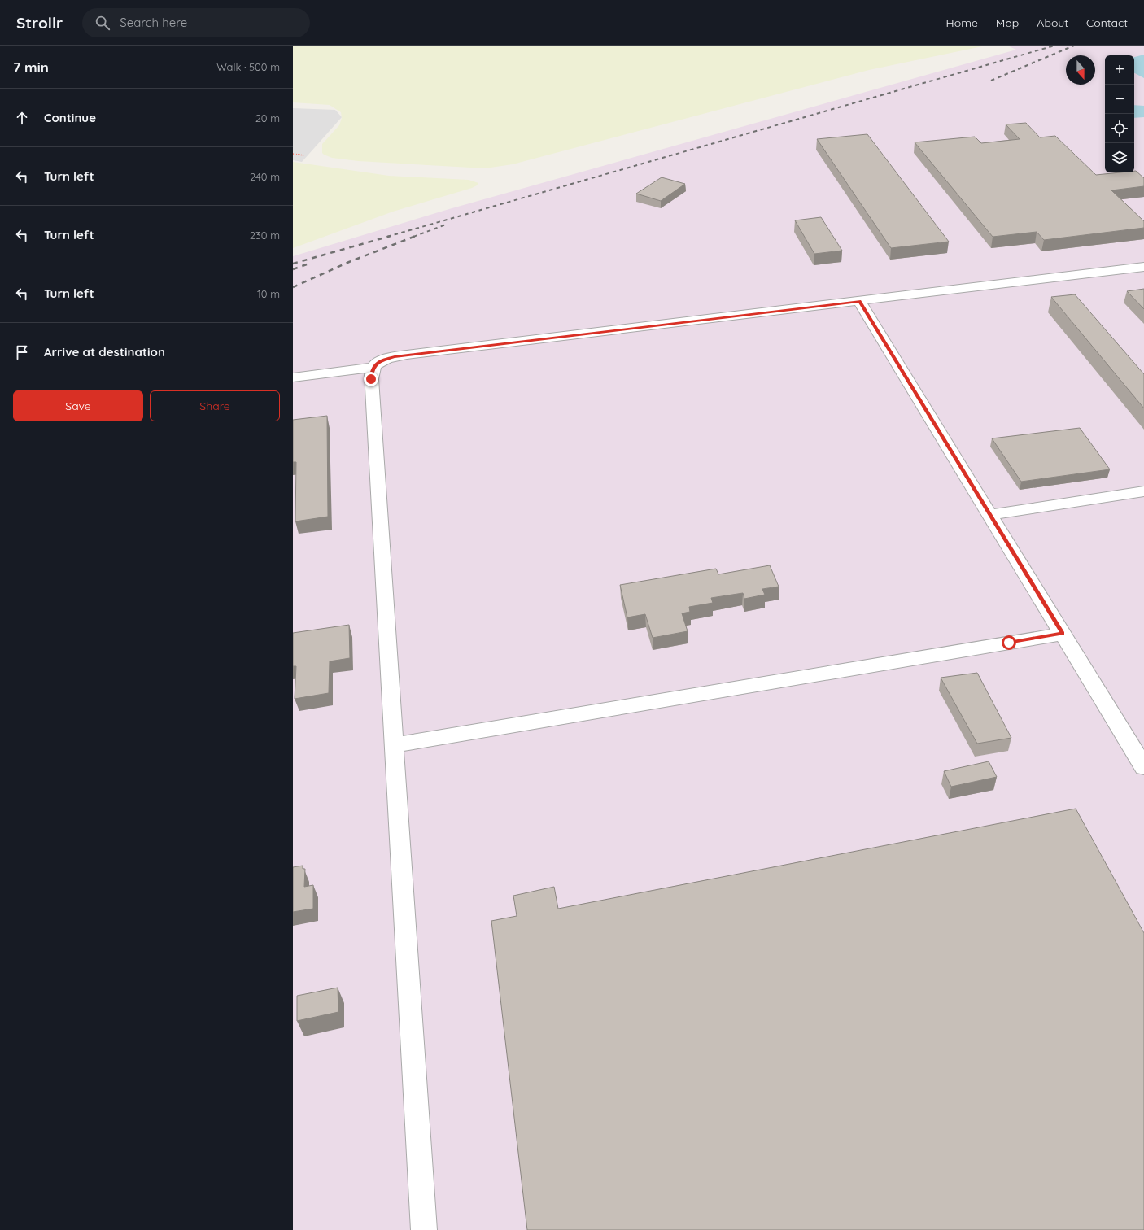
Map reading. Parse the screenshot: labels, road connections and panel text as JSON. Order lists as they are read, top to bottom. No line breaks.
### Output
{"north":"bottom","page":{"header":"Strollr","search":"Search here","nav":["Home","Map","About","Contact"],"heading":["7 min","Walk · 500 m"],"map_buttons":["+","−"],"list":[["Continue","20 m"],["Turn left","240 m"],["Turn left","230 m"],["Turn left","10 m"],"Arrive at destination"],"buttons":["Save","Share"]}}
